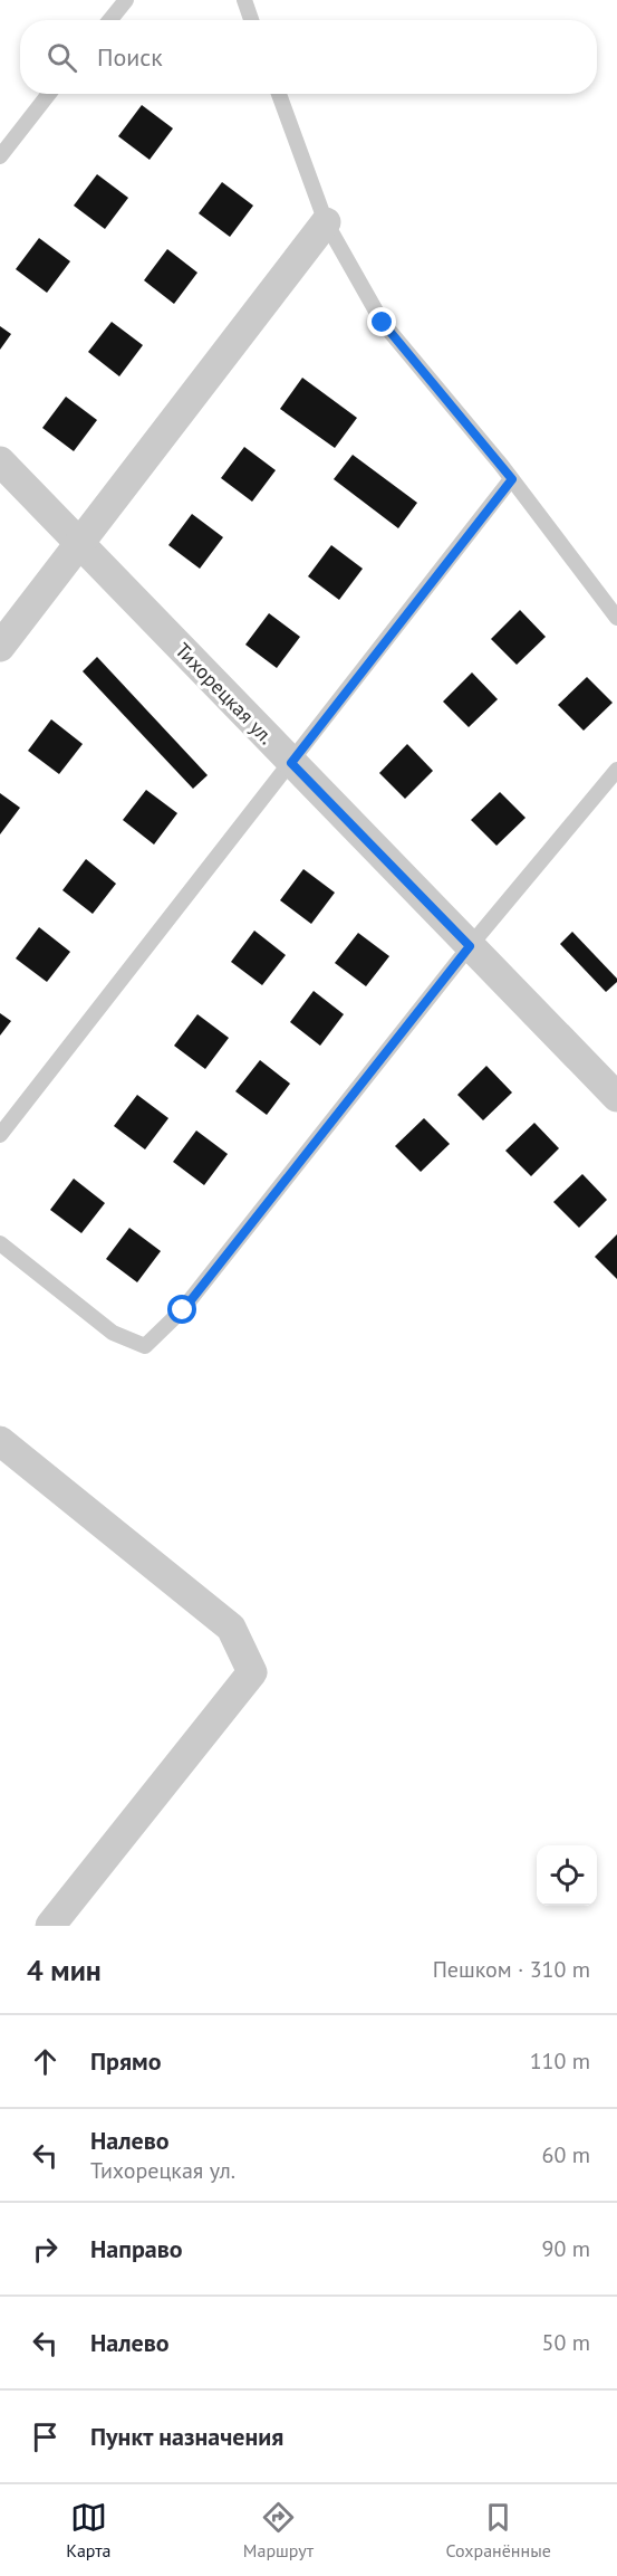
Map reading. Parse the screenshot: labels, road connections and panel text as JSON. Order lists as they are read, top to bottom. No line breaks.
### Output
{"streets":{"street":["Тихорецкая ул."]},"page":{"search":"Поиск","heading":["4 мин","Пешком · 310 m"],"list":[["Прямо","110 m"],["Налево","Тихорецкая ул.","60 m"],["Направо","90 m"],["Налево","50 m"],"Пункт назначения"],"nav":["Карта","Маршрут","Сохранённые"]}}
